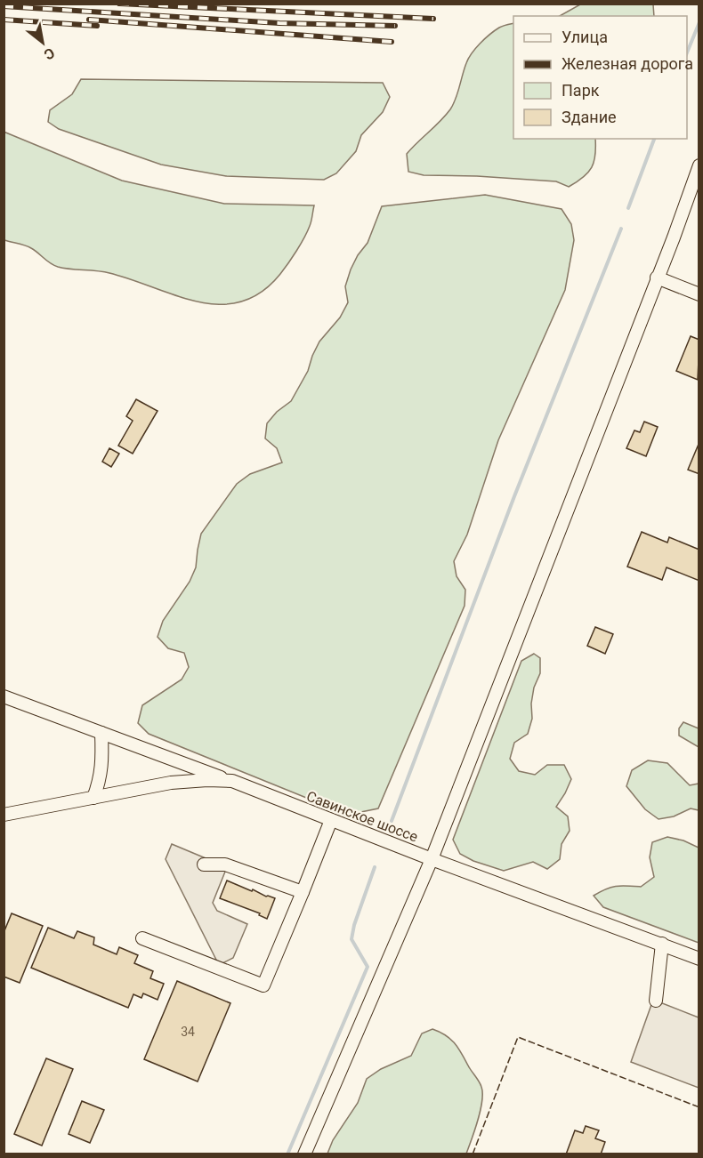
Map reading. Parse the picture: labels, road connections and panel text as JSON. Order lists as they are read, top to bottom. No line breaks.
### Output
{"streets":{"street":["Савинское шоссе"]},"house_numbers":["34"],"legend":["Улица","Железная дорога","Парк","Здание"],"north":"bottom right"}
